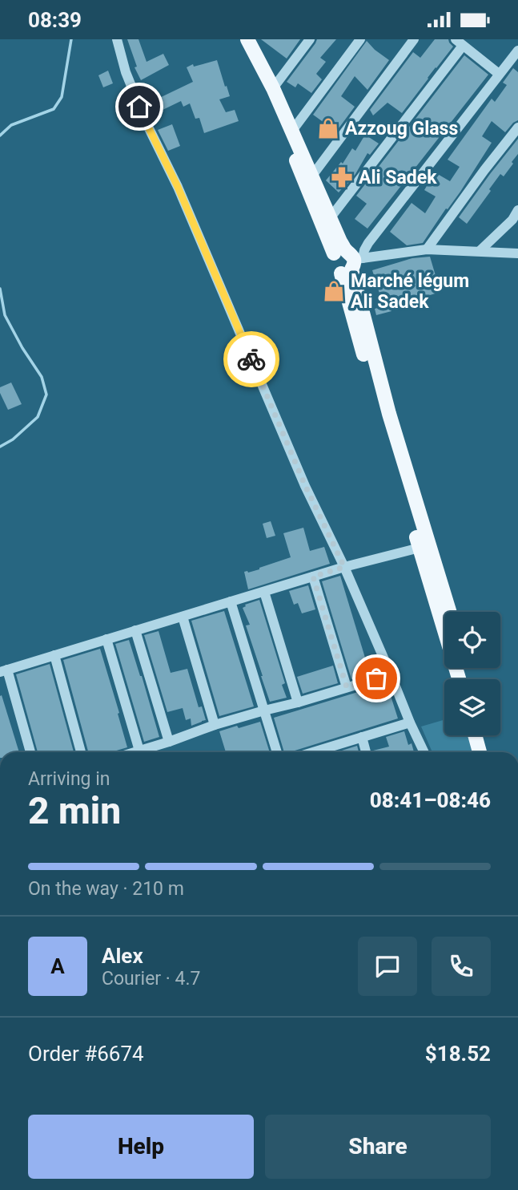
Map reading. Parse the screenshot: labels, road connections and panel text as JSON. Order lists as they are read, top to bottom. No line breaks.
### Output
{"places":{"shop":["Azzoug Glass","Marché légum Ali Sadek"],"pharmacy":["Ali Sadek"]},"page":{"status":"08:39","heading":["2 min","Arriving in","08:41–08:46"],"panel":["Alex","Courier · 4.7","Order #6674","$18.52"],"bar":"On the way · 210 m","round":"A","buttons":["Help","Share"]}}
